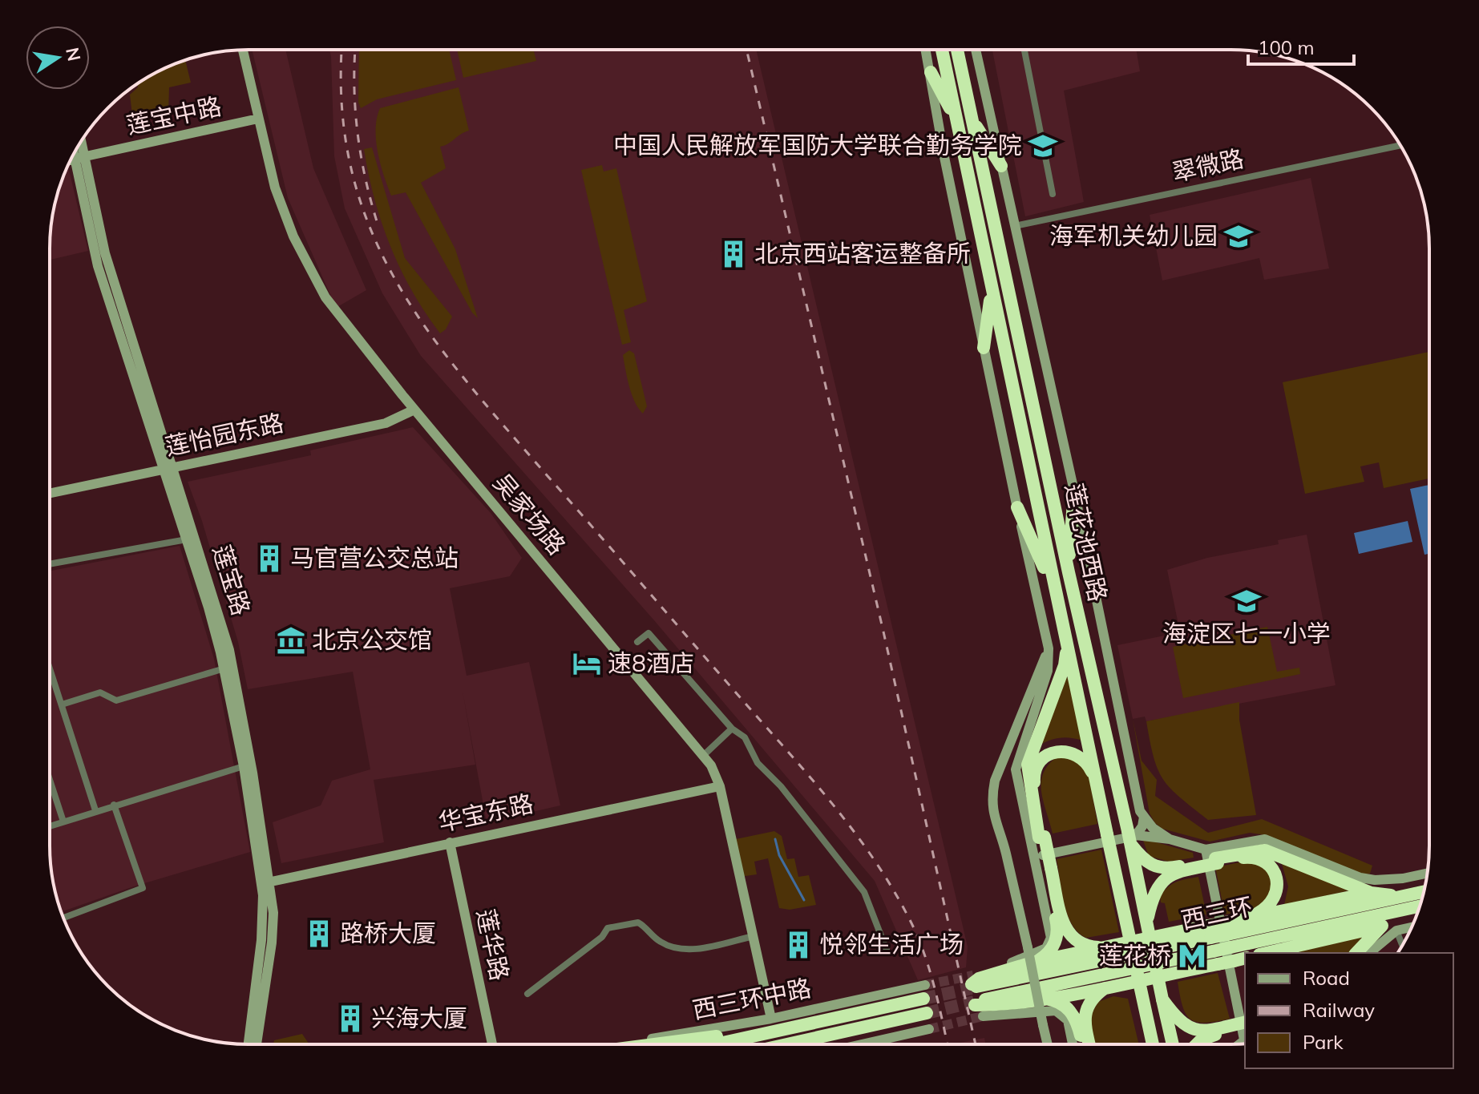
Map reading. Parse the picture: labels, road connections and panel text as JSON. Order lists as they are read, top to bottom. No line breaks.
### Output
{"streets":{"highway":["莲花池西路","西三环"],"street":["莲宝中路","翠微路","莲怡园东路","吴家场路","莲宝路","华宝东路","莲华路","西三环中路"]},"crossings":[["莲宝中路","吴家场路"],["莲宝中路","莲宝路"],["翠微路","莲花池西路"],["莲怡园东路","吴家场路"],["莲怡园东路","莲宝路"],["吴家场路","华宝东路"],["吴家场路","西三环中路"],["莲宝路","华宝东路"],["华宝东路","莲华路"]],"places":{"school or university":["中国人民解放军国防大学联合勤务学院","海军机关幼儿园","海淀区七一小学"],"building":["北京西站客运整备所","马官营公交总站","路桥大厦","悦邻生活广场","兴海大厦"],"museum":["北京公交馆"],"hotel":["速8酒店"],"metro station":["莲花桥"]},"legend":["Road","Railway","Park"],"scale_bar":"100 m","north":"right"}
